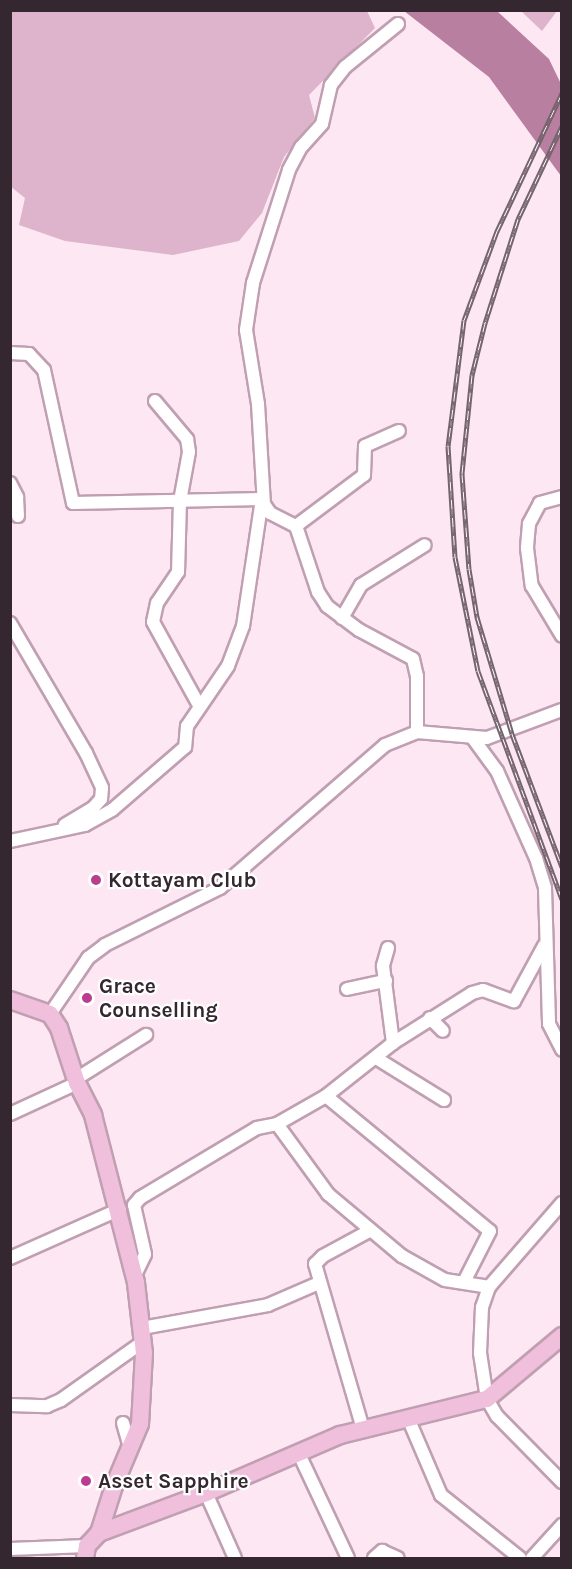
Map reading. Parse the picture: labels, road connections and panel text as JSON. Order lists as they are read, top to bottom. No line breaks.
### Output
{"places":["Kottayam Club","Grace Counselling","Asset Sapphire"]}
